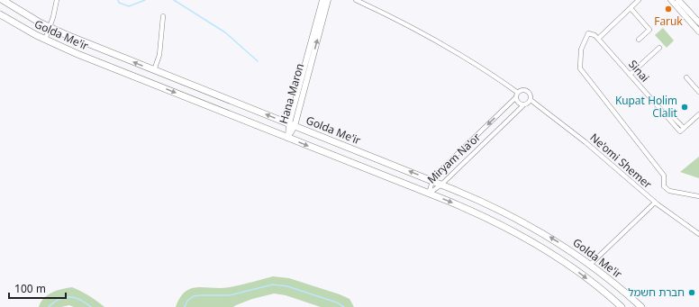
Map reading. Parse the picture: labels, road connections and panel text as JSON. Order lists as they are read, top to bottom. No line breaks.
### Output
{"streets":{"main road":["Golda Me'ir"],"street":["Sinai","Hana Maron","Miryam Na'or","Ne'omi Shemer"]},"crossings":[["Golda Me'ir","Hana Maron"],["Golda Me'ir","Miryam Na'or"],["Miryam Na'or","Ne'omi Shemer"]],"places":["Faruk","Kupat Holim Clalit","חברת חשמל"],"scale_bar":"100 m"}
